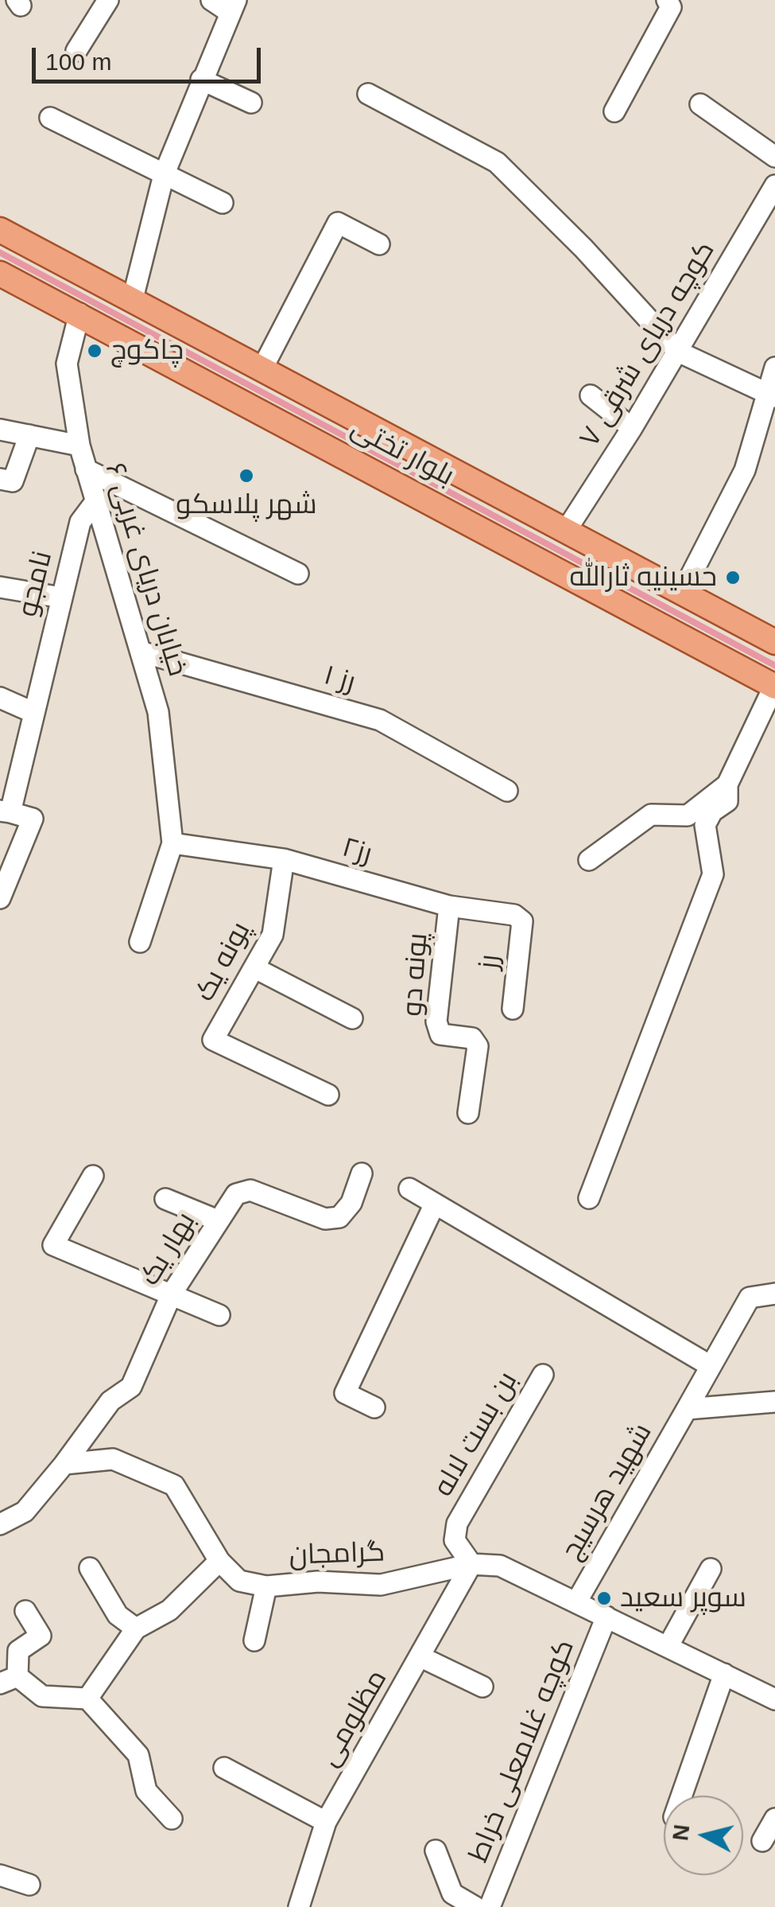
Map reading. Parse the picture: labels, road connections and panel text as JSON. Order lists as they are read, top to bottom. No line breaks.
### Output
{"streets":{"main road":["بلوار تختی"],"street":["کوچه دریای شرقی ۷","خیابان دریای غربی ۶","نامجو","رز ۱","رز۲","پونه یک","رز","پونه دو","بهار یک","بن بست لاله","شهید هرسیج","گرامجان","مظلومی","کوچه غلامعلی خراط"]},"crossings":[["کوچه دریای شرقی ۷","بلوار تختی"],["بلوار تختی","خیابان دریای غربی ۶"],["خیابان دریای غربی ۶","نامجو"],["خیابان دریای غربی ۶","رز ۱"],["خیابان دریای غربی ۶","رز۲"],["رز۲","پونه یک"],["رز۲","رز"],["رز۲","پونه دو"],["بهار یک","گرامجان"],["بن بست لاله","گرامجان"],["بن بست لاله","مظلومی"],["شهید هرسیج","گرامجان"],["گرامجان","مظلومی"],["گرامجان","کوچه غلامعلی خراط"]],"places":["چاکوچ","شهر پلاسکو","حسینیه ثارالله","سوپر سعید"],"scale_bar":"100 m","north":"left"}
